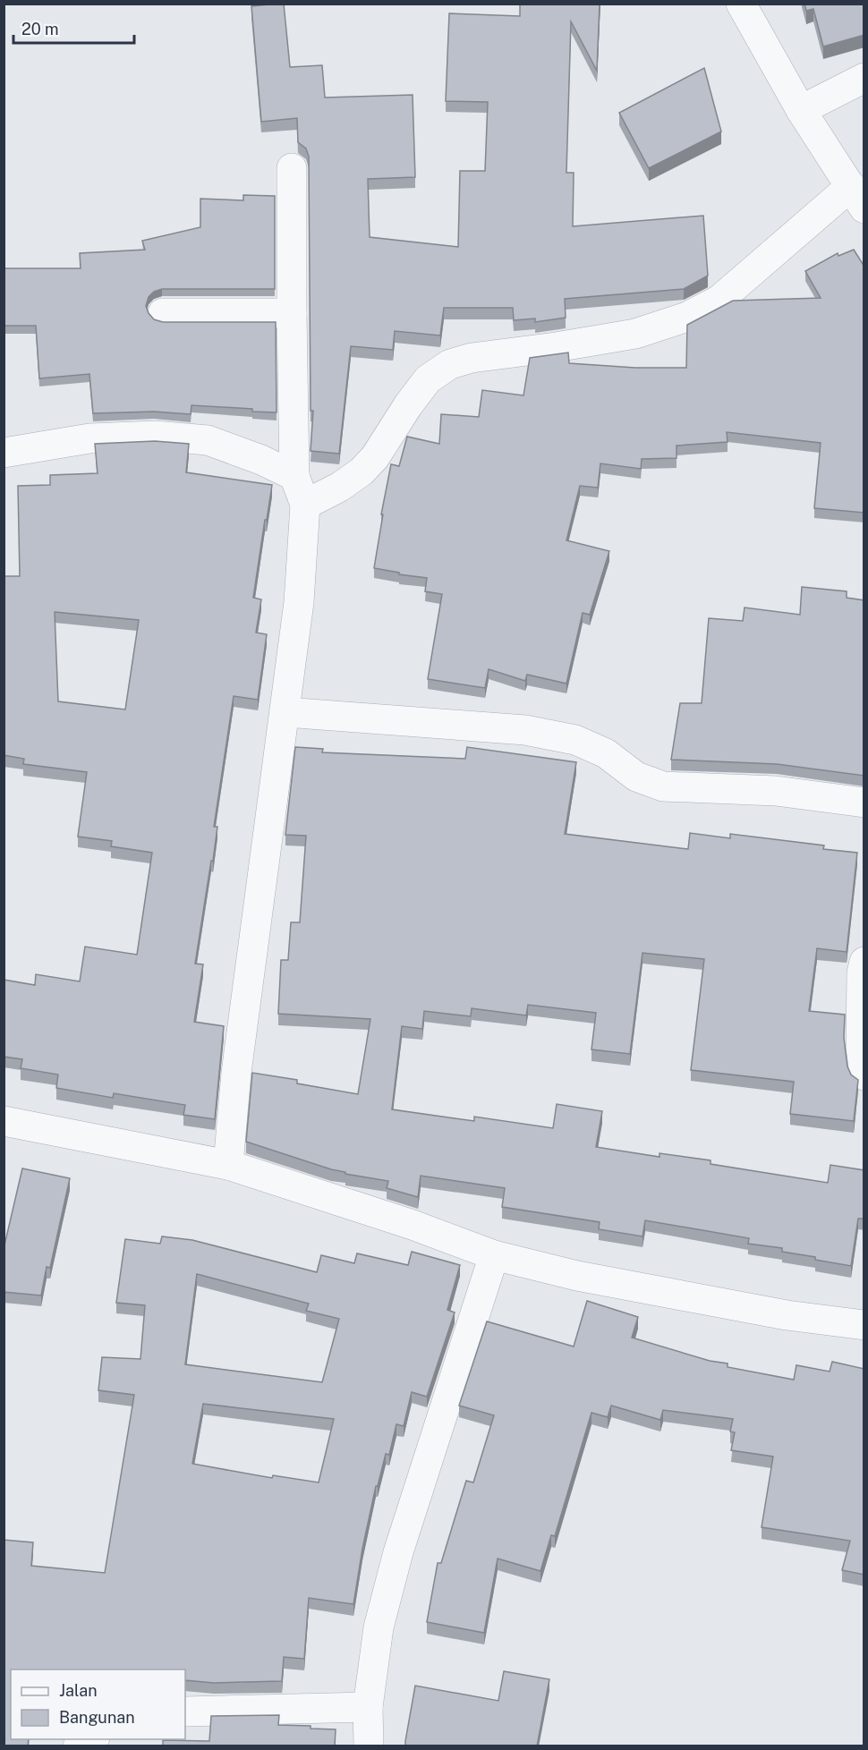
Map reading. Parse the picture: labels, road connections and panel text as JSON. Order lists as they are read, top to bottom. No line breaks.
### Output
{"legend":["Jalan","Bangunan"],"scale_bar":"20 m"}
